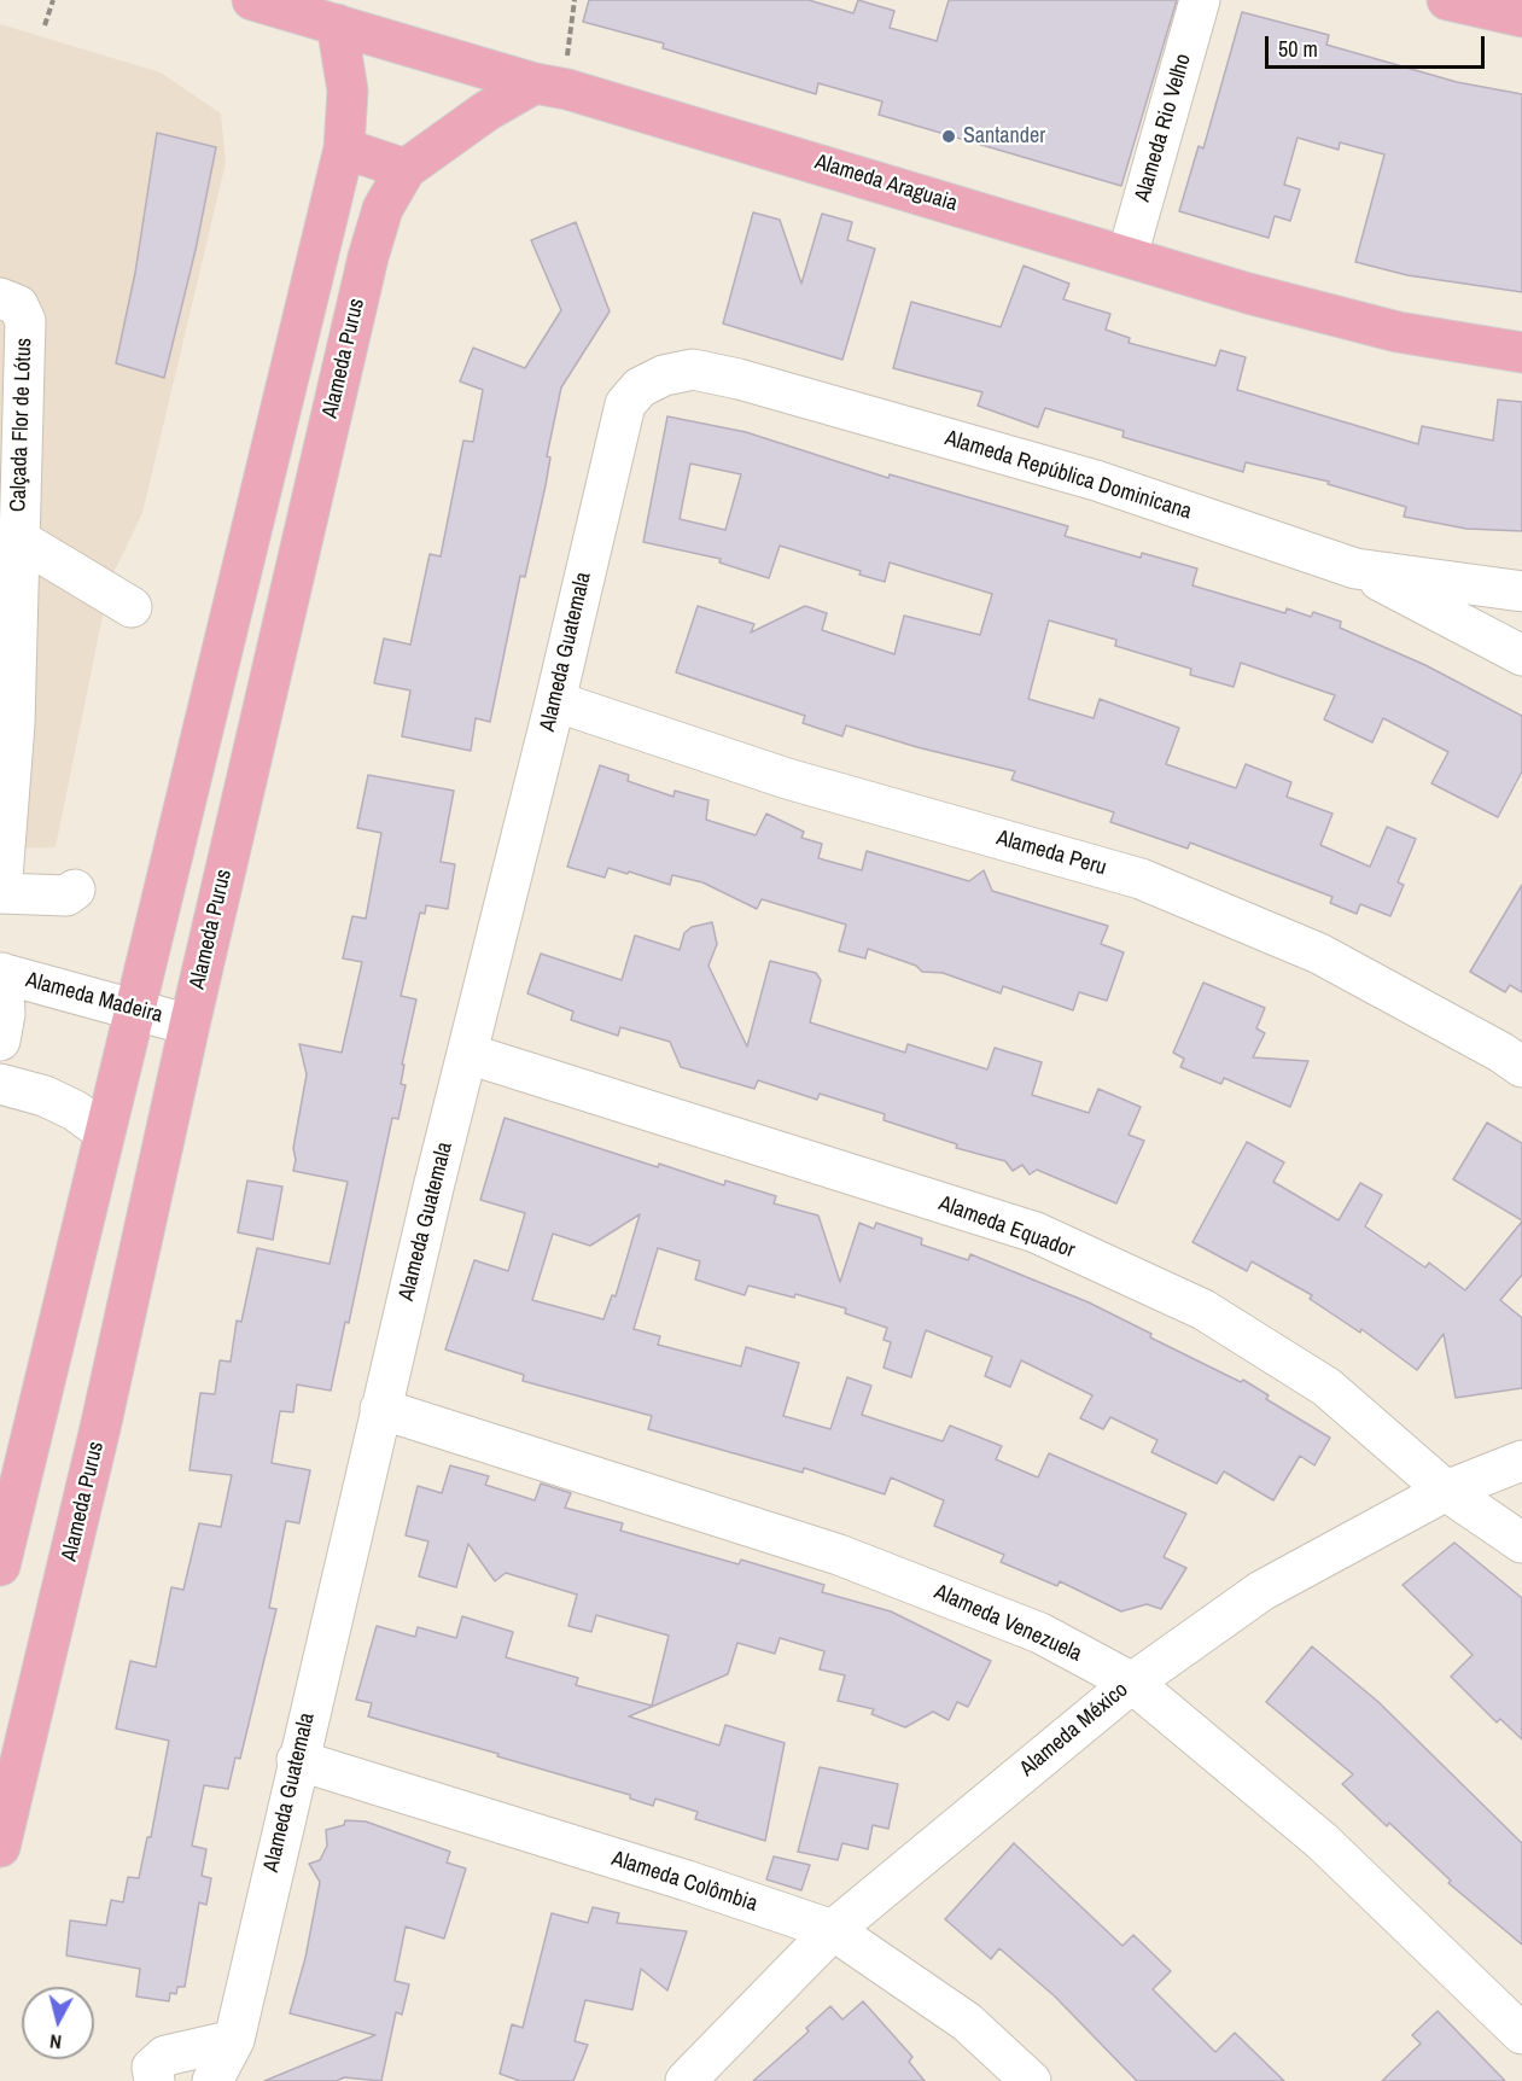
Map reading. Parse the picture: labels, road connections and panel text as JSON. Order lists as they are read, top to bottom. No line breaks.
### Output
{"streets":{"main road":["Alameda Araguaia","Alameda Purus"],"street":["Alameda Rio Velho","Calçada Flor de Lótus","Alameda República Dominicana","Alameda Guatemala","Alameda Peru","Alameda Madeira","Alameda Equador","Alameda Venezuela","Alameda México","Alameda Colômbia"]},"crossings":[["Alameda Rio Velho","Alameda Araguaia"],["Alameda Araguaia","Alameda Purus"],["Alameda Purus","Alameda Madeira"],["Alameda República Dominicana","Alameda Guatemala"],["Alameda Guatemala","Alameda Peru"],["Alameda Guatemala","Alameda Equador"],["Alameda Guatemala","Alameda Venezuela"],["Alameda Guatemala","Alameda Colômbia"],["Alameda Equador","Alameda México"],["Alameda Venezuela","Alameda México"],["Alameda México","Alameda Colômbia"]],"places":["Santander"],"scale_bar":"50 m","north":"bottom"}
